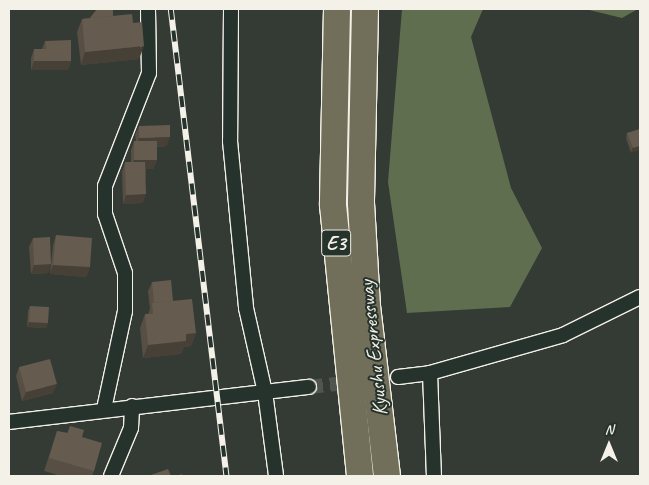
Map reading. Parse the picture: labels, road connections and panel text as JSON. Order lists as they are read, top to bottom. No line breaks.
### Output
{"streets":{"highway":["E3","Kyushu Expressway"]},"north":"top"}
